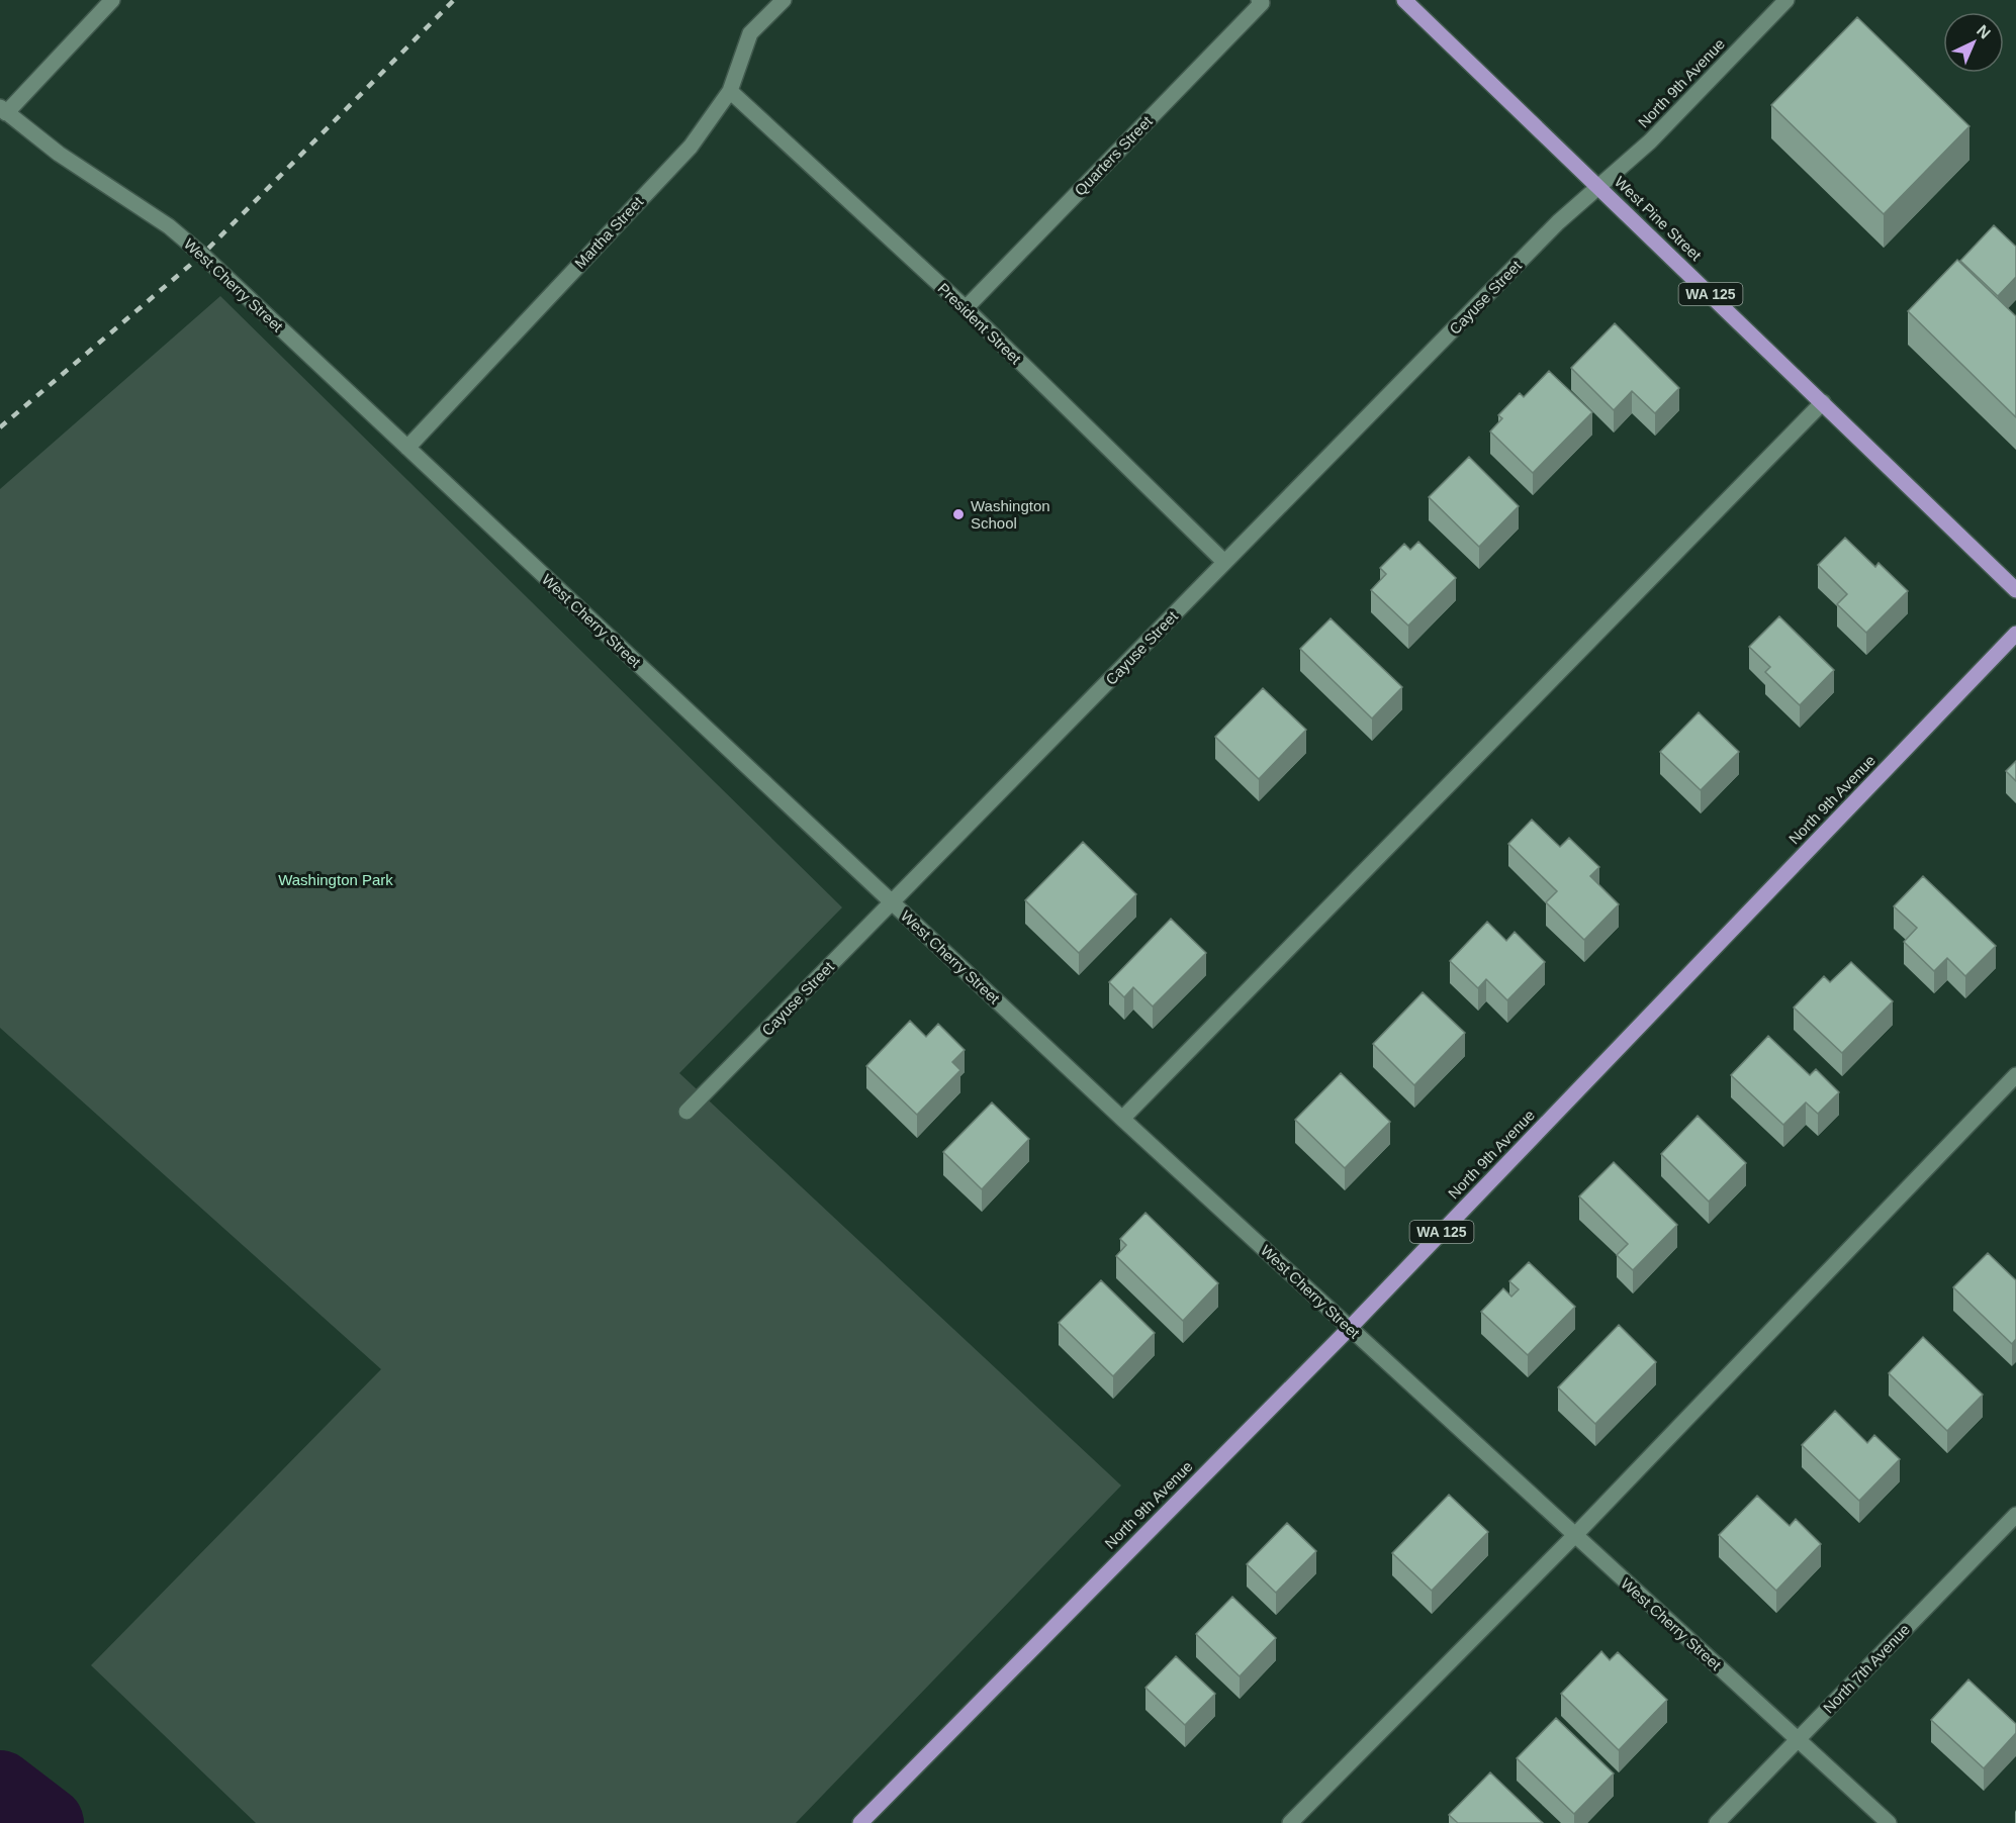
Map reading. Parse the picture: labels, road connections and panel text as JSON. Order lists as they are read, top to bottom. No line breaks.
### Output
{"streets":{"main road":["North 9th Avenue","West Pine Street","WA 125"],"street":["Quarters Street","Martha Street","West Cherry Street","Cayuse Street","President Street","North 7th Avenue"]},"crossings":[["North 9th Avenue","West Pine Street"],["North 9th Avenue","West Cherry Street"],["North 9th Avenue","Cayuse Street"],["Quarters Street","President Street"],["West Pine Street","Cayuse Street"],["Martha Street","West Cherry Street"],["Martha Street","President Street"],["West Cherry Street","Cayuse Street"],["West Cherry Street","North 7th Avenue"],["Cayuse Street","President Street"]],"parks":["Washington Park"],"places":["Washington School"],"north":"top right"}
